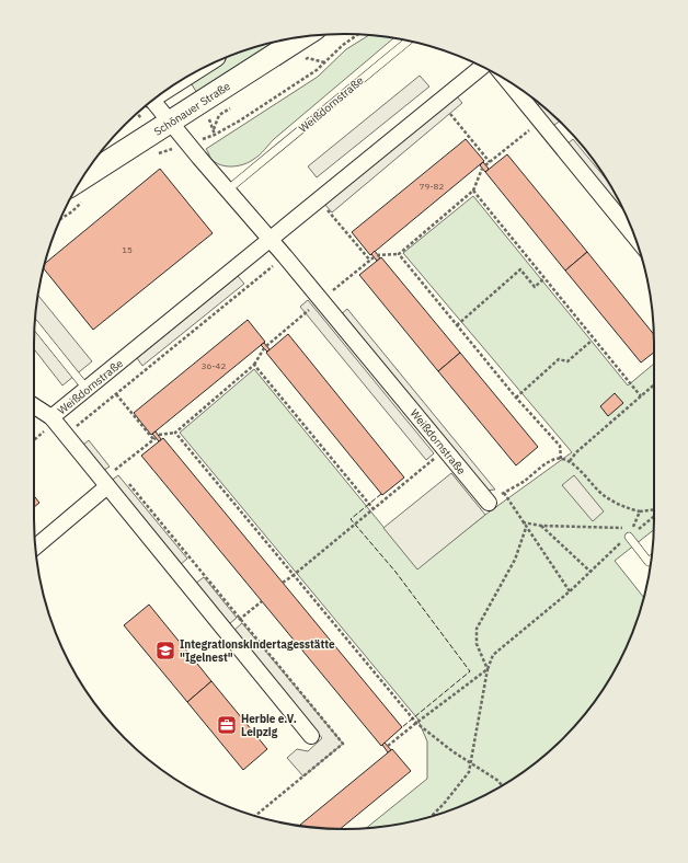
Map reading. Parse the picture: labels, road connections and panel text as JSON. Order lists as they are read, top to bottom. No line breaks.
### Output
{"streets":{"main road":["Schönauer Straße"],"street":["Weißdornstraße"]},"crossings":[["Weißdornstraße","Schönauer Straße"]],"places":{"school or university":["Integrationskindertagesstätte \"Igelnest\""],"office":["Herbie e.V. Leipzig"]},"house_numbers":["79-82","15","36-42"]}
